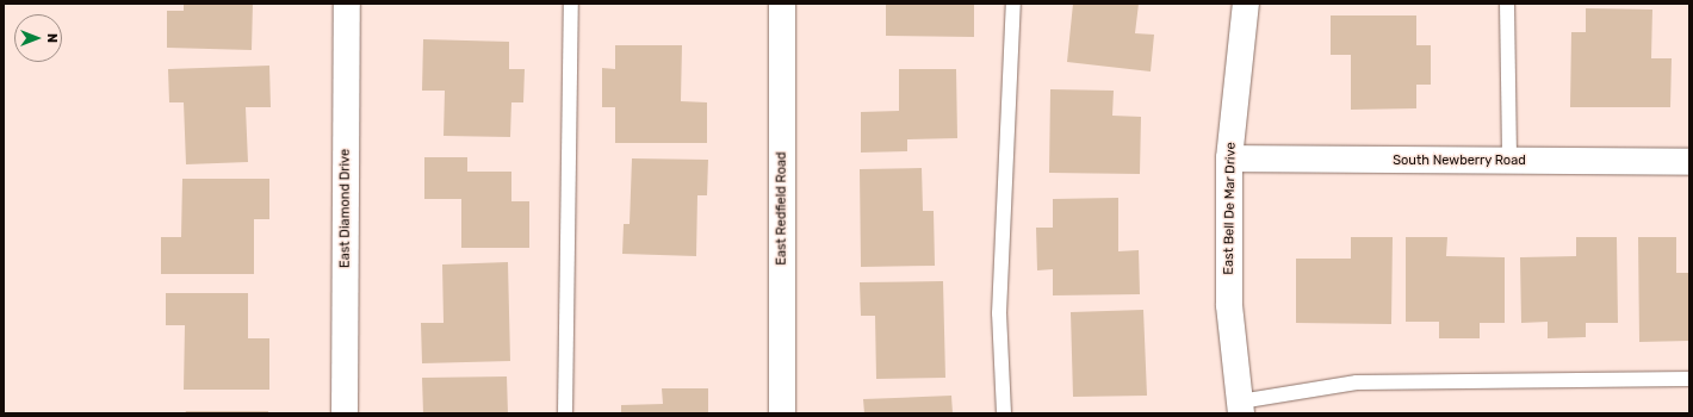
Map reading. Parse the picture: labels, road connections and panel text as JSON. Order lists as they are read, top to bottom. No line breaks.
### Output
{"streets":{"street":["South Newberry Road","East Diamond Drive","East Redfield Road","East Bell De Mar Drive"]},"crossings":[["South Newberry Road","East Bell De Mar Drive"]],"north":"right"}
